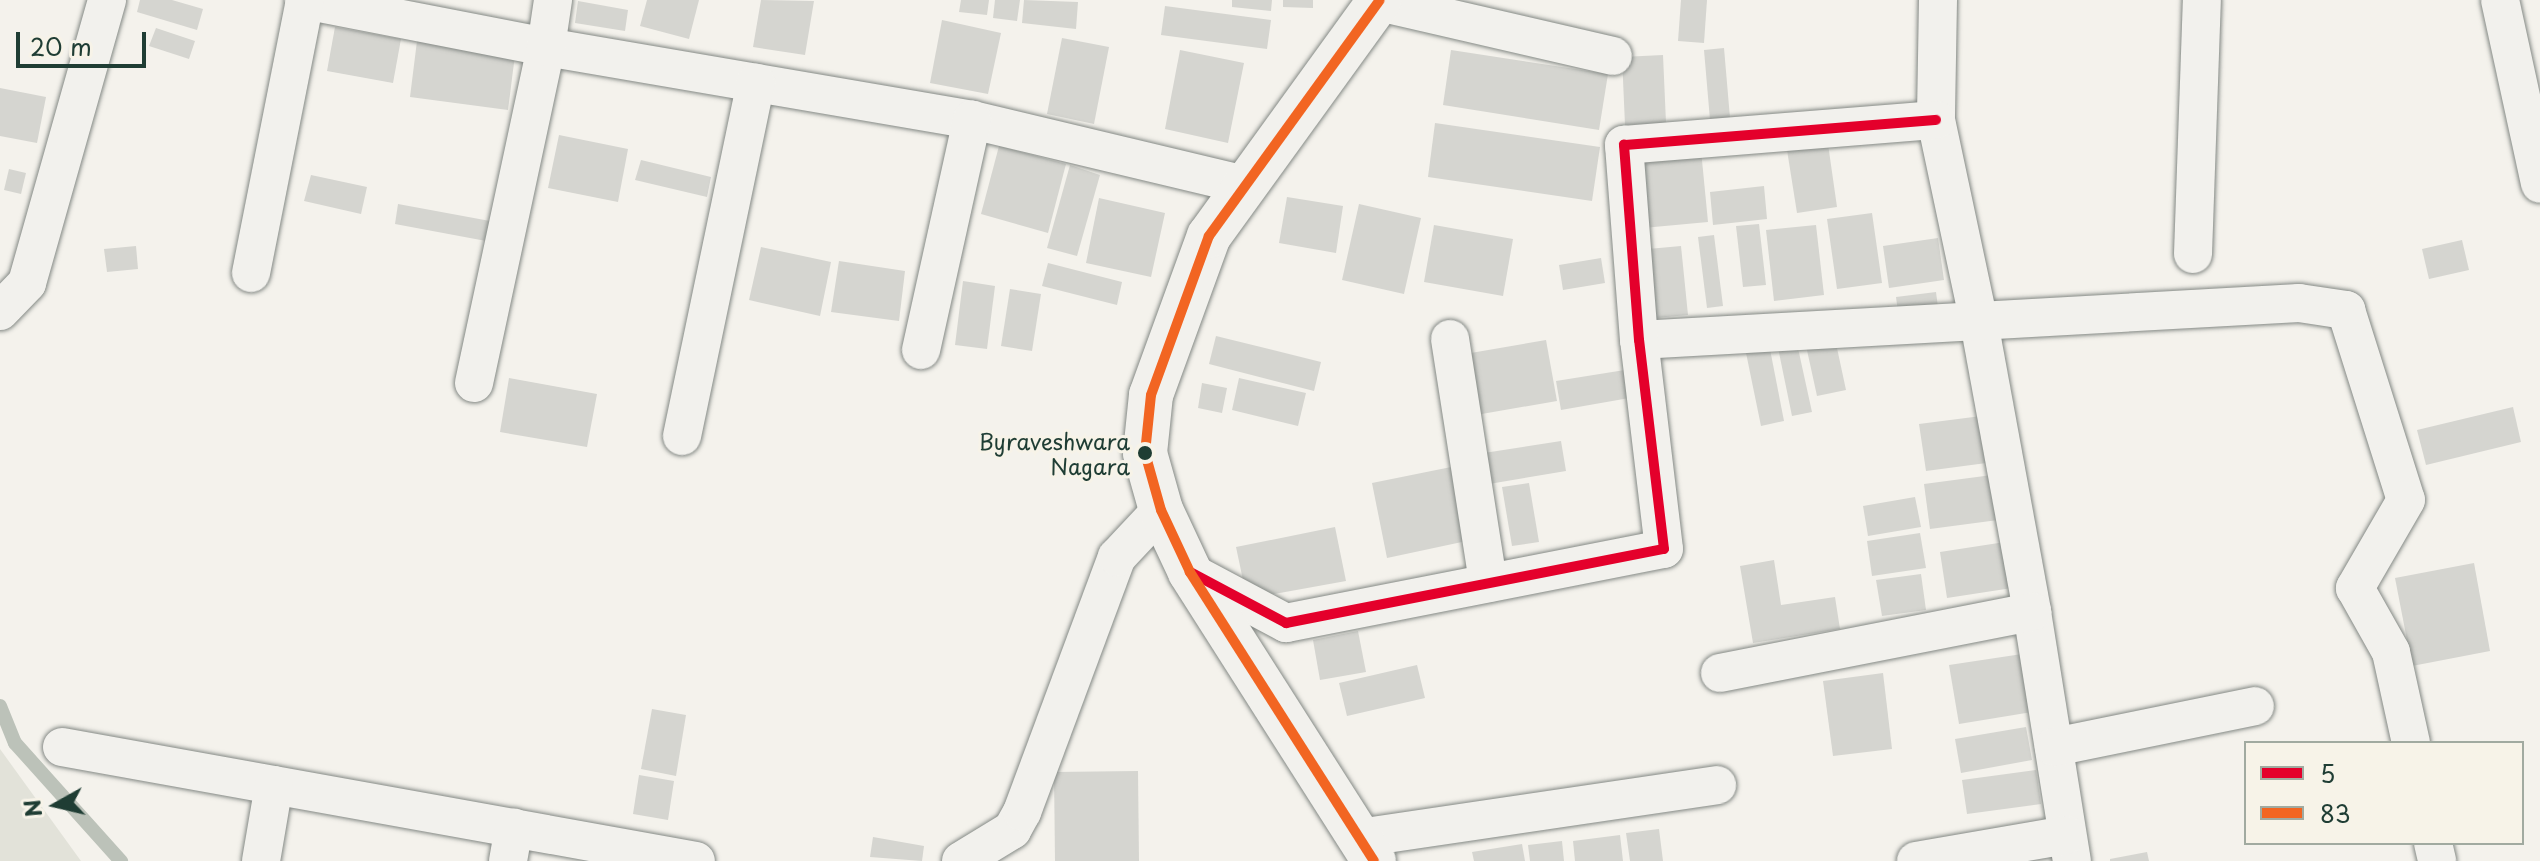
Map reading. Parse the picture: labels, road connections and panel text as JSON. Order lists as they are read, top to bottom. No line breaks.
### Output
{"places":["Byraveshwara Nagara"],"lines":["transit line 83","transit line 5"],"legend":["5","83"],"scale_bar":"20 m","north":"left"}
